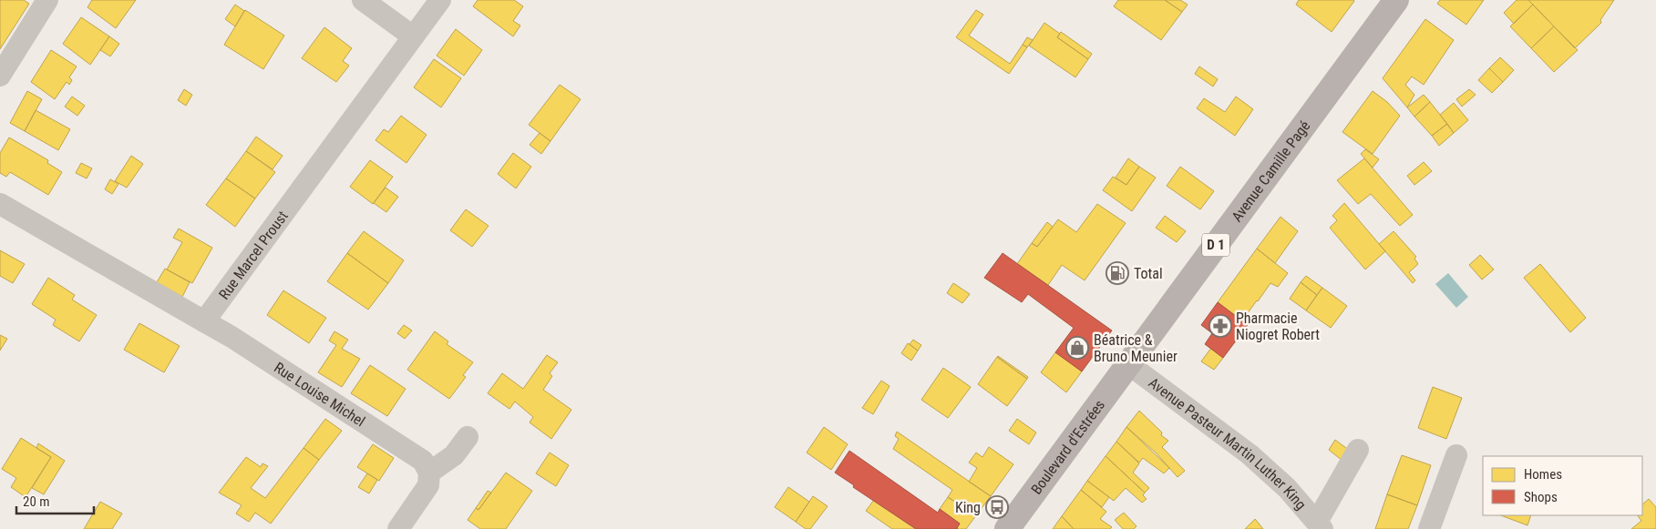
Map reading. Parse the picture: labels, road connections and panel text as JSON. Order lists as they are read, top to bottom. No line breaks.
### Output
{"streets":{"main road":["Avenue Camille Pagé","D 1","Boulevard d'Estrées"],"street":["Rue Marcel Proust","Rue Louise Michel","Avenue Pasteur Martin Luther King"]},"crossings":[["Avenue Camille Pagé","Avenue Pasteur Martin Luther King"],["Avenue Camille Pagé","Boulevard d'Estrées"],["Rue Marcel Proust","Rue Louise Michel"],["Avenue Pasteur Martin Luther King","Boulevard d'Estrées"]],"places":{"fuel station":["Total"],"pharmacy":["Pharmacie Niogret Robert"],"shop":["Béatrice & Bruno Meunier"],"bus stop":["King"]},"legend":["Homes","Shops"],"scale_bar":"20 m"}
